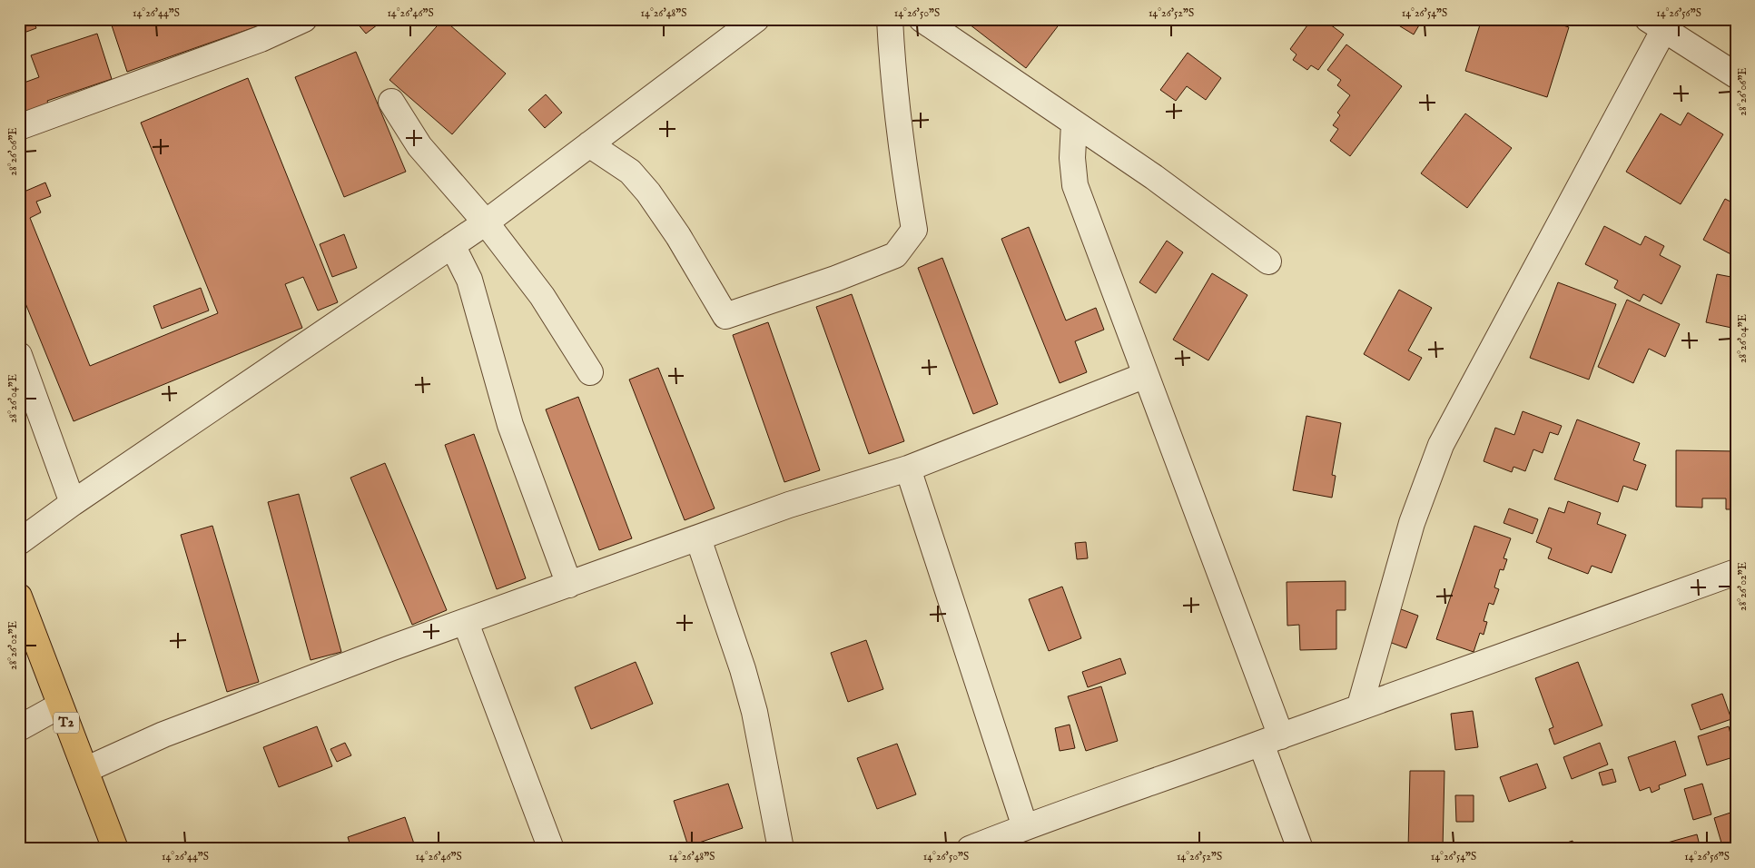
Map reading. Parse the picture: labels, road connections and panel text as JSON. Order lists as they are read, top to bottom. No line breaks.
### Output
{"streets":{"highway":["T2"]},"coordinates":["14°26'44\"S","14°26'46\"S","14°26'48\"S","14°26'50\"S","14°26'52\"S","14°26'54\"S","14°26'56\"S","28°26'06\"E","28°26'04\"E","28°26'02\"E"]}
